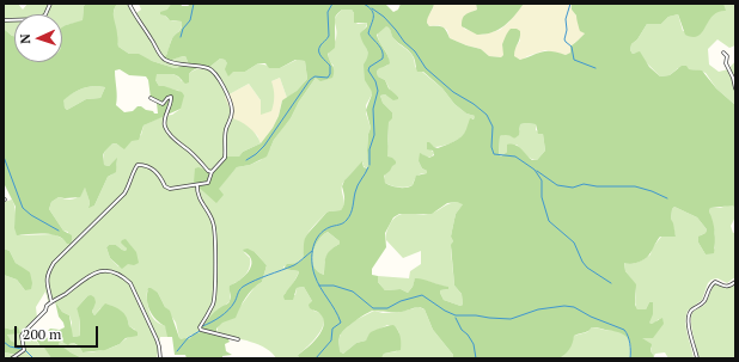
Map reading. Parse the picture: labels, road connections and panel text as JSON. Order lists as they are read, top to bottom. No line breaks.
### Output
{"scale_bar":"200 m","north":"left"}
